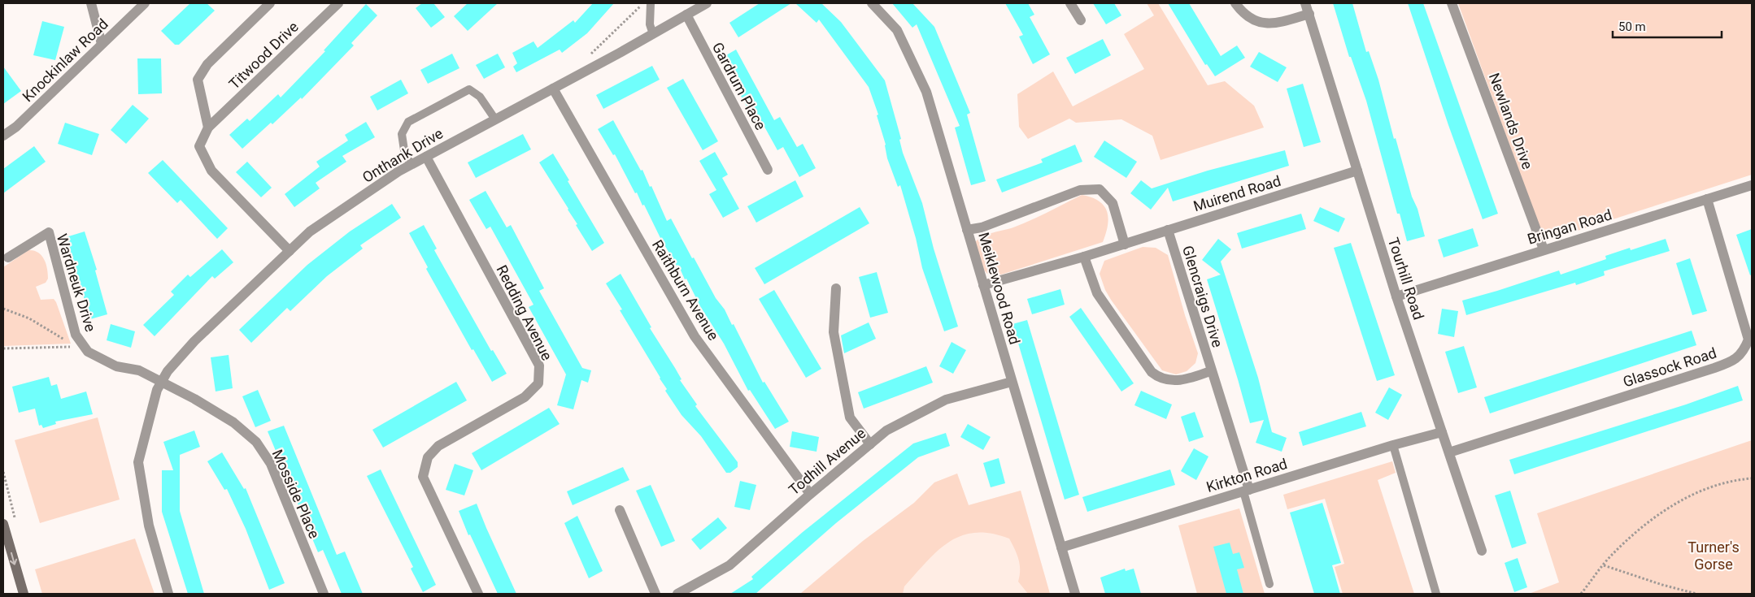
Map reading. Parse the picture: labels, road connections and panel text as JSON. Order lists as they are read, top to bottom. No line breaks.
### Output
{"streets":{"street":["Titwood Drive","Knockinlaw Road","Gardrum Place","Newlands Drive","Onthank Drive","Muirend Road","Bringan Road","Tourhill Road","Wardneuk Drive","Meiklewood Road","Raithburn Avenue","Glencraigs Drive","Redding Avenue","Glassock Road","Todhill Avenue","Kirkton Road","Mosside Place"]},"crossings":[["Titwood Drive","Onthank Drive"],["Gardrum Place","Onthank Drive"],["Newlands Drive","Bringan Road"],["Onthank Drive","Wardneuk Drive"],["Onthank Drive","Raithburn Avenue"],["Onthank Drive","Redding Avenue"],["Onthank Drive","Mosside Place"],["Muirend Road","Tourhill Road"],["Muirend Road","Meiklewood Road"],["Muirend Road","Glencraigs Drive"],["Bringan Road","Tourhill Road"],["Bringan Road","Glassock Road"],["Tourhill Road","Glassock Road"],["Tourhill Road","Kirkton Road"],["Wardneuk Drive","Mosside Place"],["Meiklewood Road","Todhill Avenue"],["Meiklewood Road","Kirkton Road"],["Raithburn Avenue","Todhill Avenue"],["Glencraigs Drive","Kirkton Road"]],"parks":["Turner's Gorse"],"scale_bar":"50 m"}
